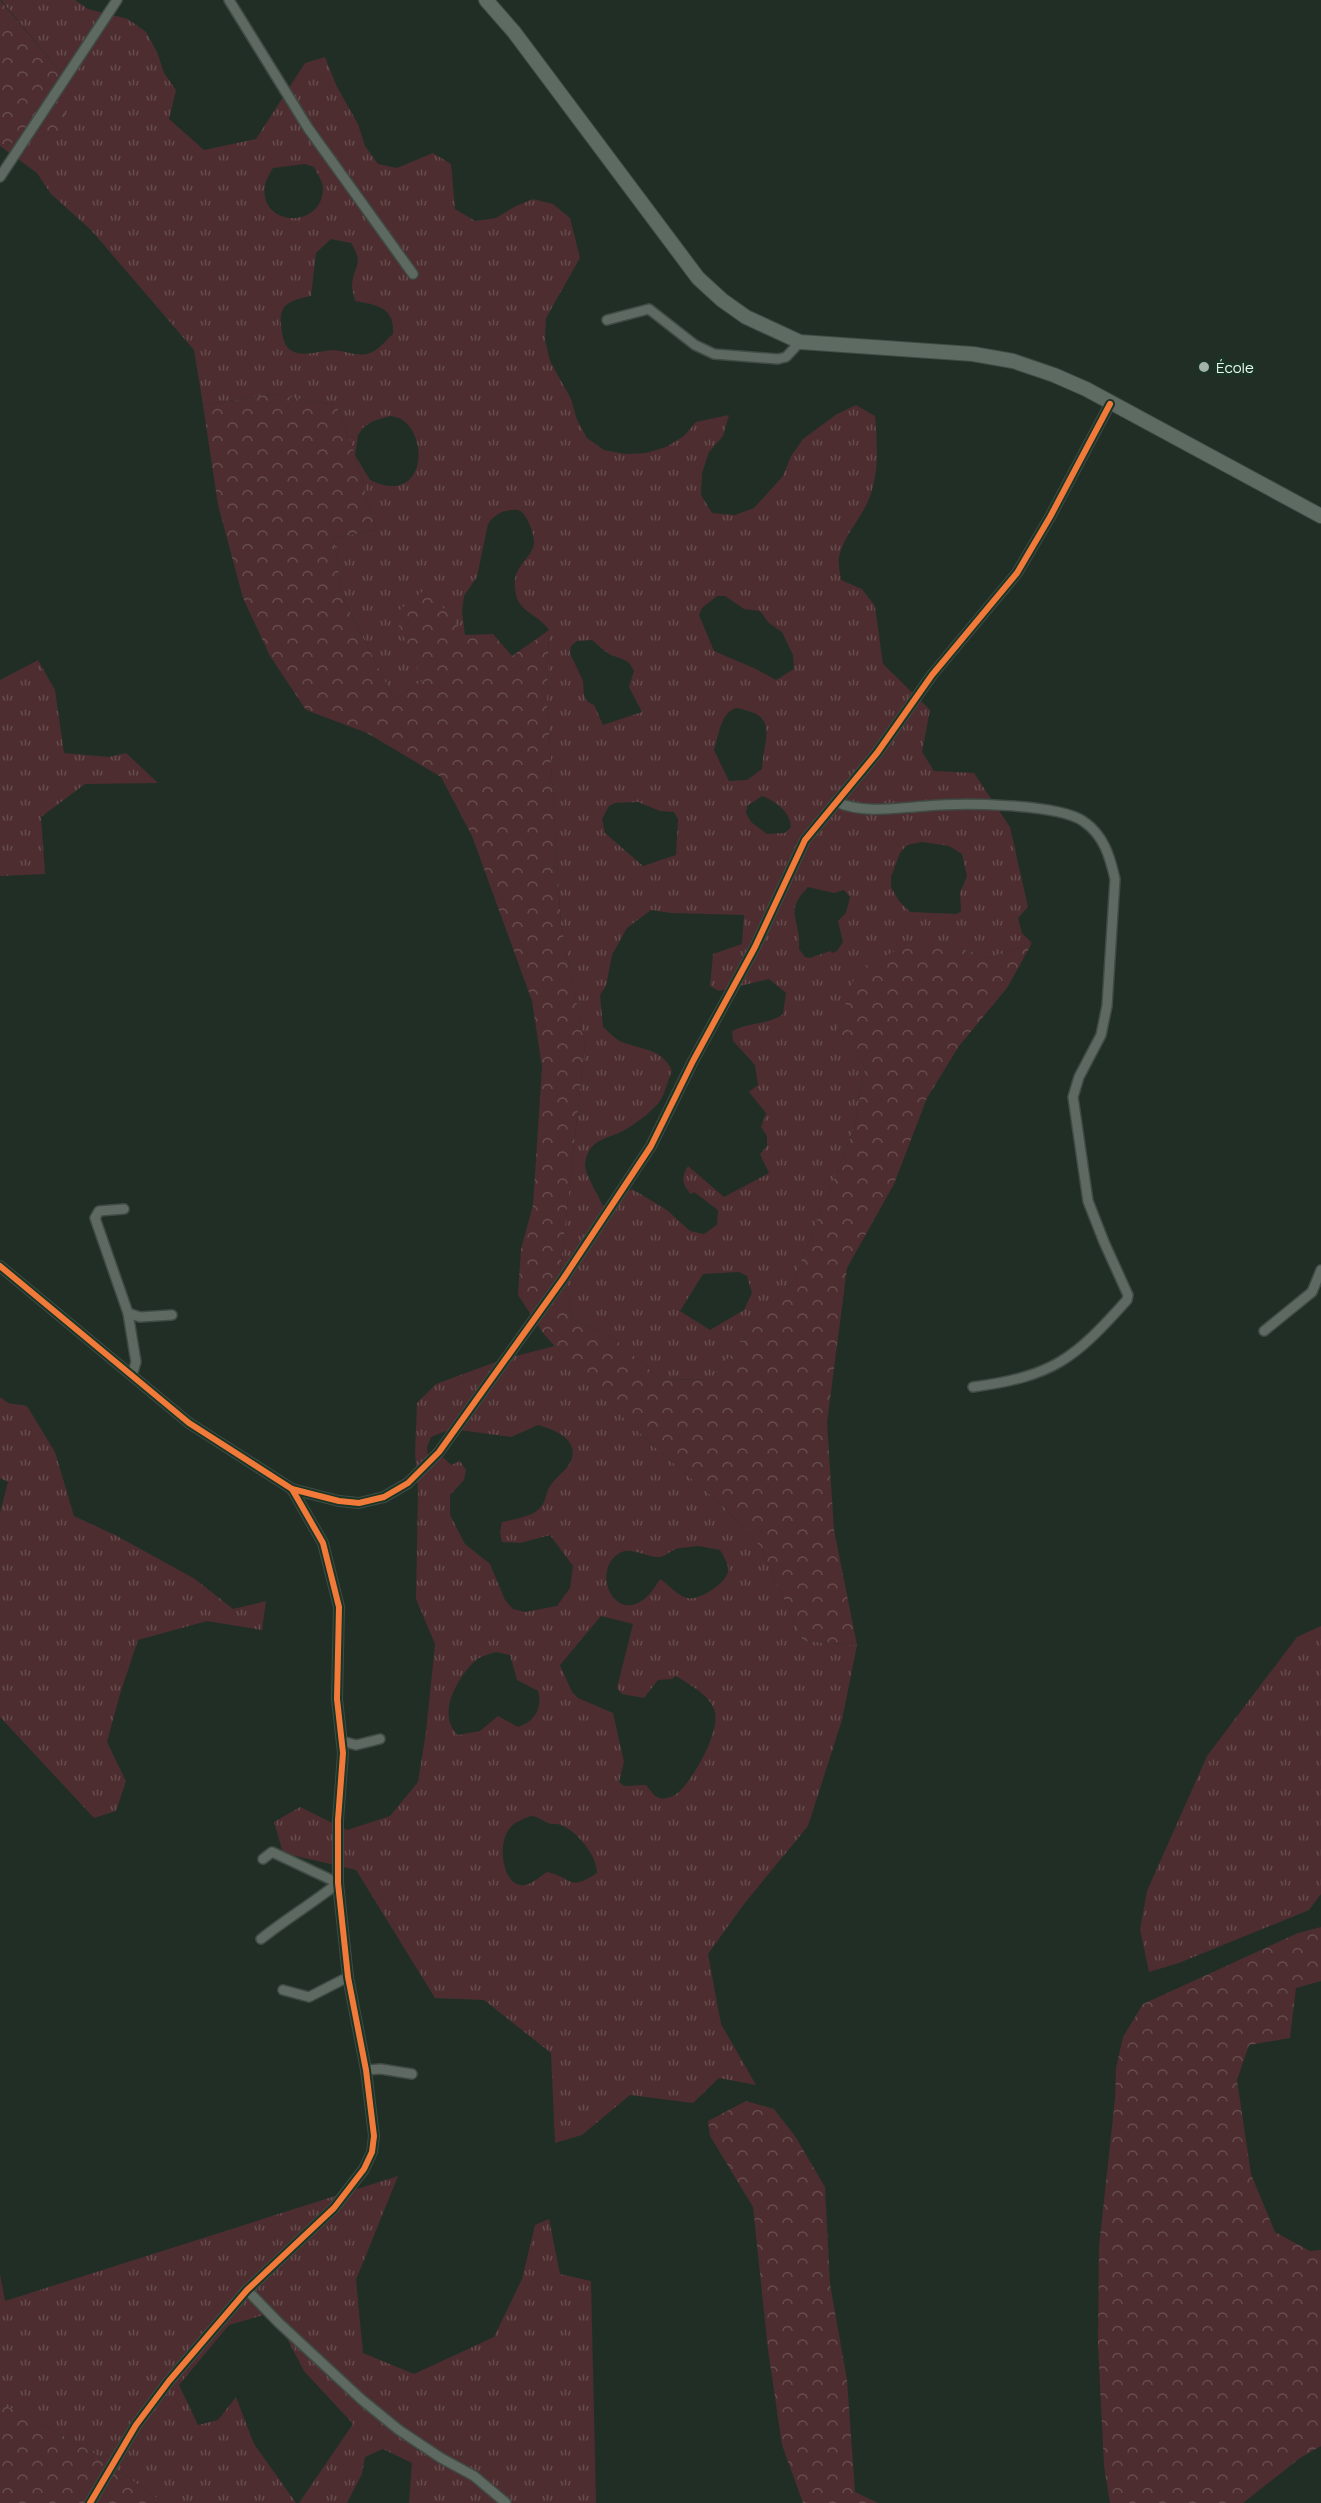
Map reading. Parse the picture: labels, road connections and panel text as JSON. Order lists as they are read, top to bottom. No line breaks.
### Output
{"places":["École"]}
